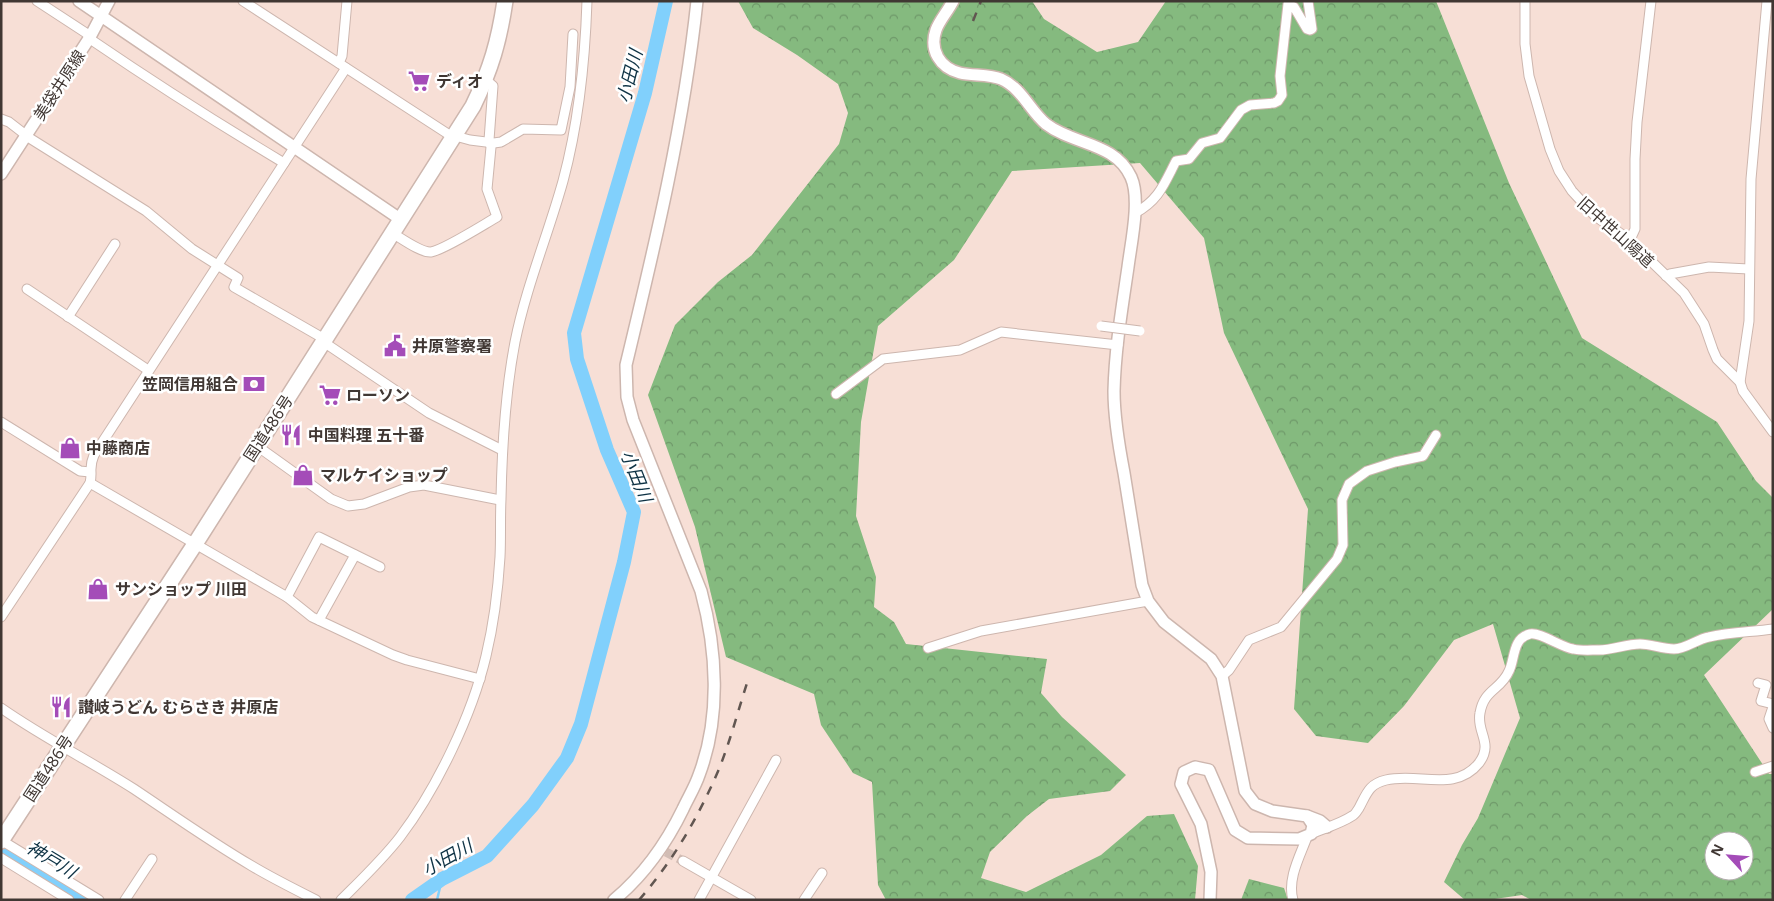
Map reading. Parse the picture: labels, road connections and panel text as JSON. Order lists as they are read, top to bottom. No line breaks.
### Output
{"streets":{"highway":["国道486号"],"street":["美袋井原線","旧中世山陽道"]},"water":["小田川","神戸川"],"places":{"supermarket":["ディオ","ローソン"],"public building":["井原警察署"],"bank":["笠岡信用組合"],"restaurant":["中国料理 五十番","讃岐うどん むらさき 井原店"],"shop":["中藤商店","マルケイショップ","サンショップ 川田"]},"north":"top left"}
